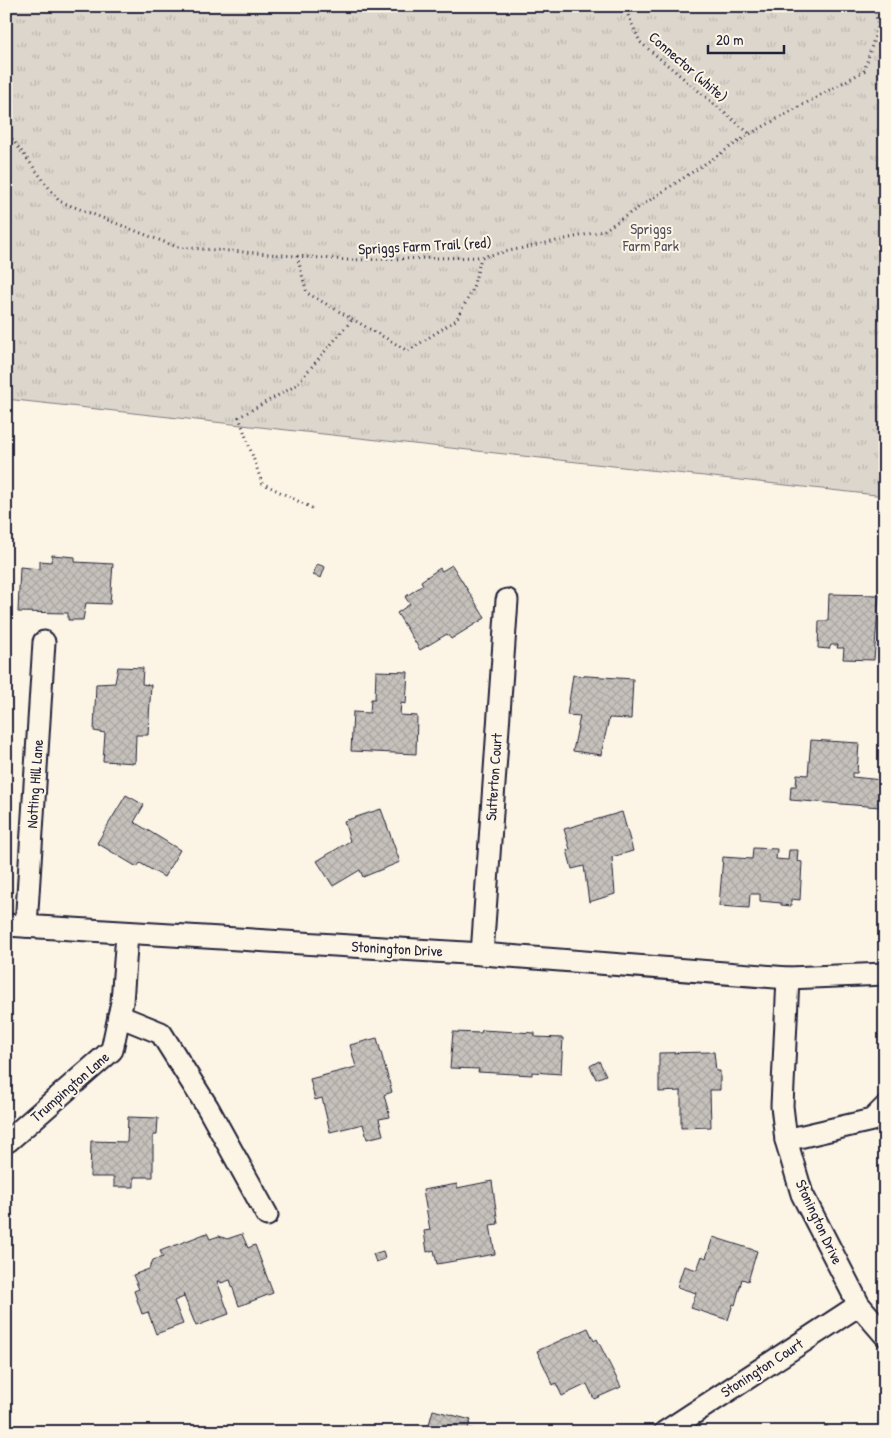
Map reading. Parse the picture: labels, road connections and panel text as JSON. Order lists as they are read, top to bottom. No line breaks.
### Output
{"streets":{"street":["Sutterton Court","Notting Hill Lane","Stonington Drive","Trumpington Lane","Stonington Court"],"path":["Connector (white)","Spriggs Farm Trail (red)"]},"crossings":[["Connector (white)","Spriggs Farm Trail (red)"],["Sutterton Court","Stonington Drive"],["Notting Hill Lane","Stonington Drive"],["Stonington Drive","Trumpington Lane"],["Stonington Drive","Stonington Court"]],"parks":["Spriggs Farm Park"],"scale_bar":"20 m"}
